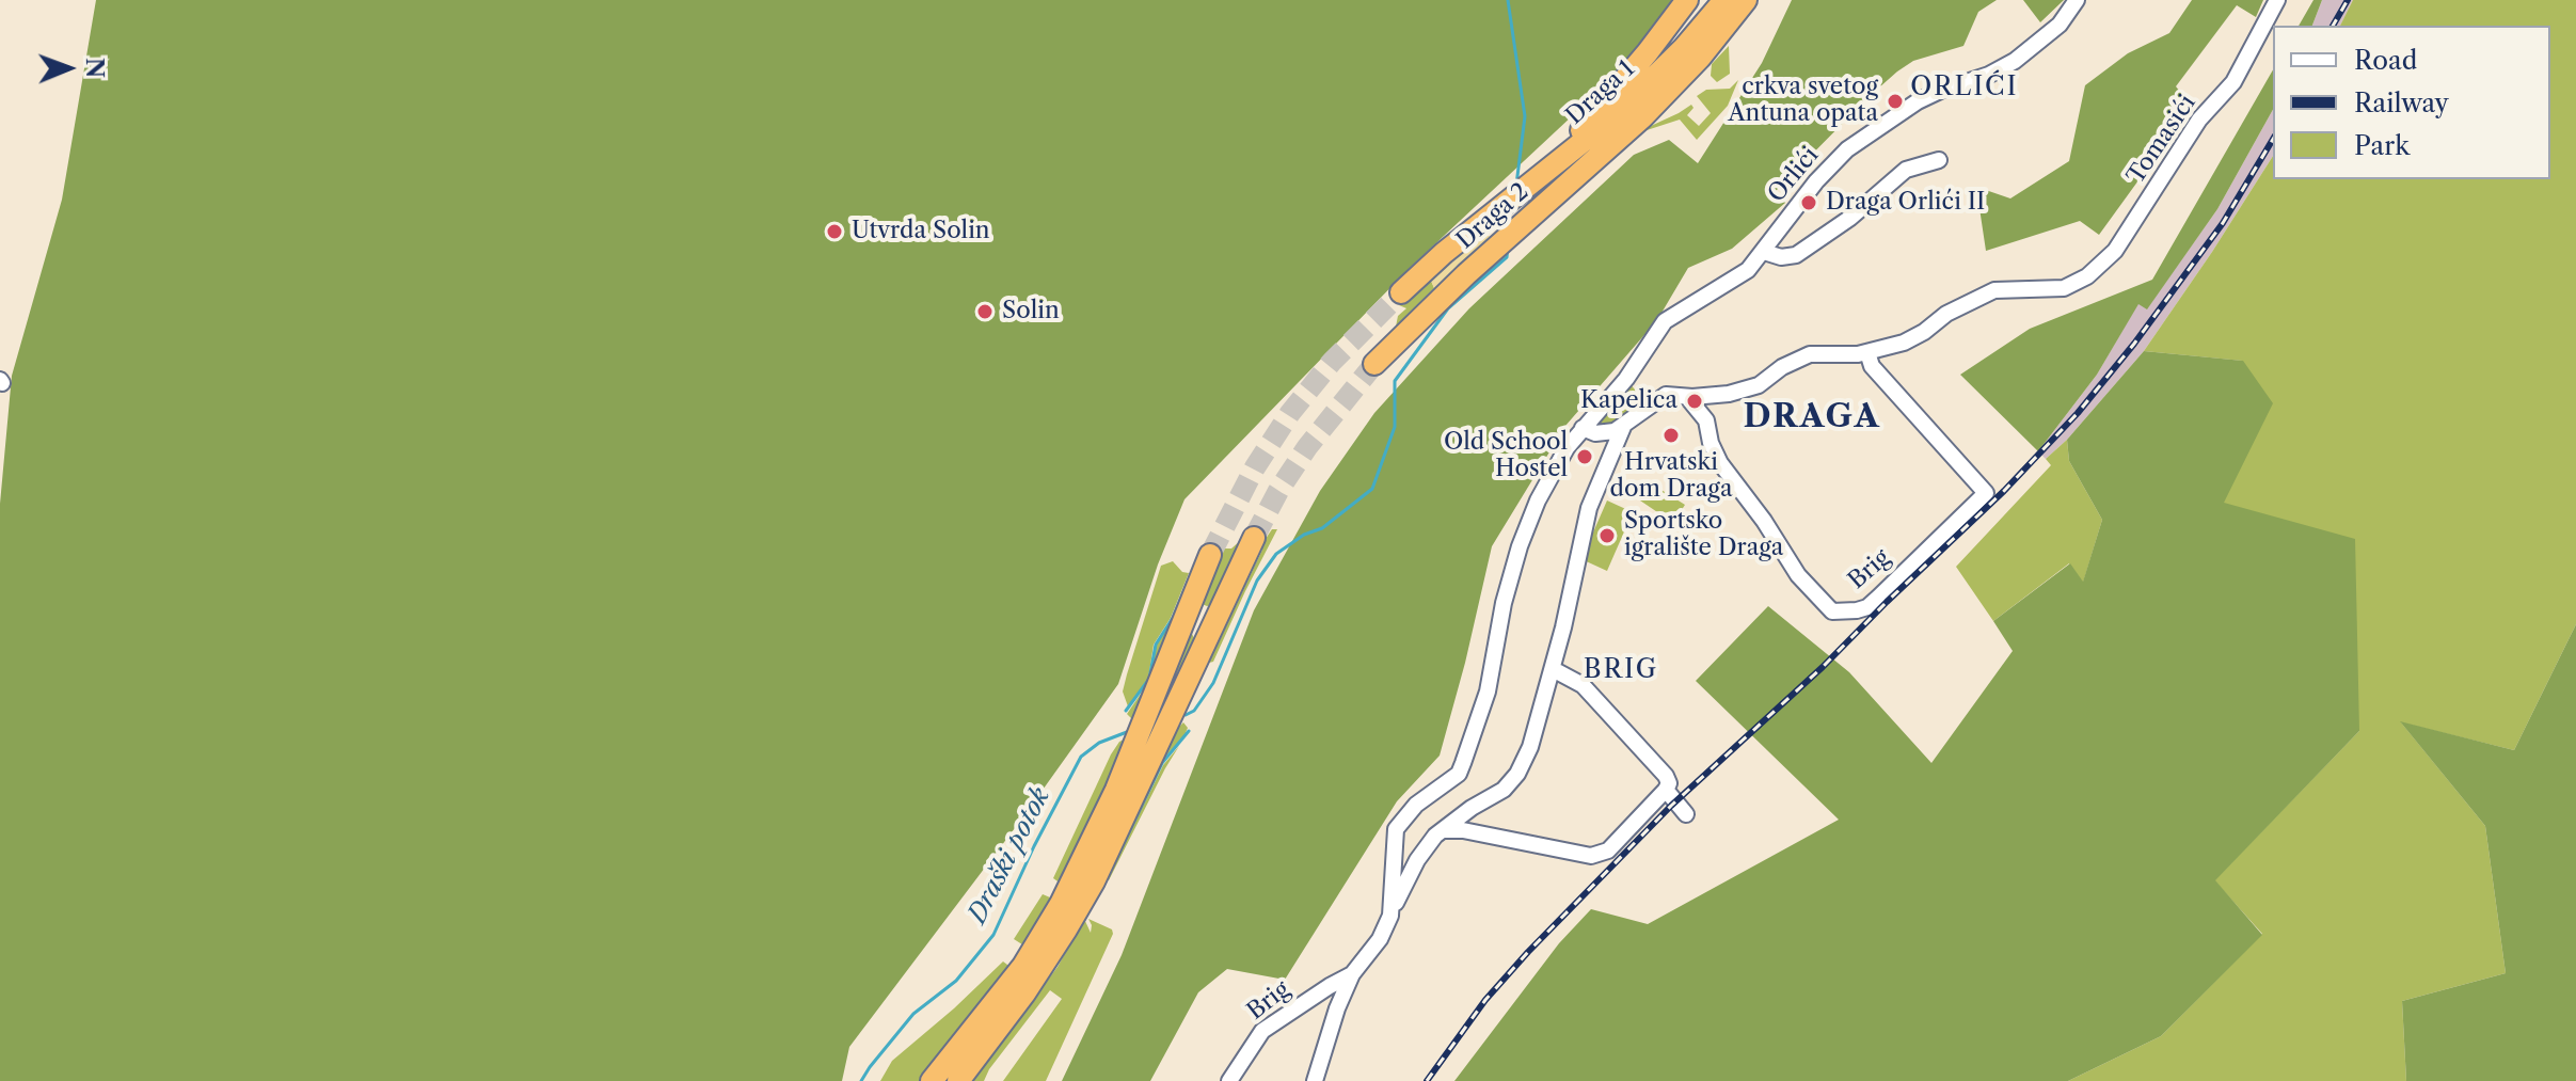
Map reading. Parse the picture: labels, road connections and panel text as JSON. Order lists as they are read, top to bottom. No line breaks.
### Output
{"streets":{"highway":["Draga 1","Draga 2"],"street":["Tomasići","Orlići","Brig"]},"crossings":[["Tomasići","Brig"],["Orlići","Brig"]],"districts":["ORLIĆI","DRAGA","BRIG"],"water":["Draški potok"],"places":["crkva svetog Antuna opata","Draga Orlići II","Utvrda Solin","Solin","Kapelica","Hrvatski dom Draga","Old School Hostel","Sportsko igralište Draga"],"legend":["Road","Railway","Park"],"north":"right"}
